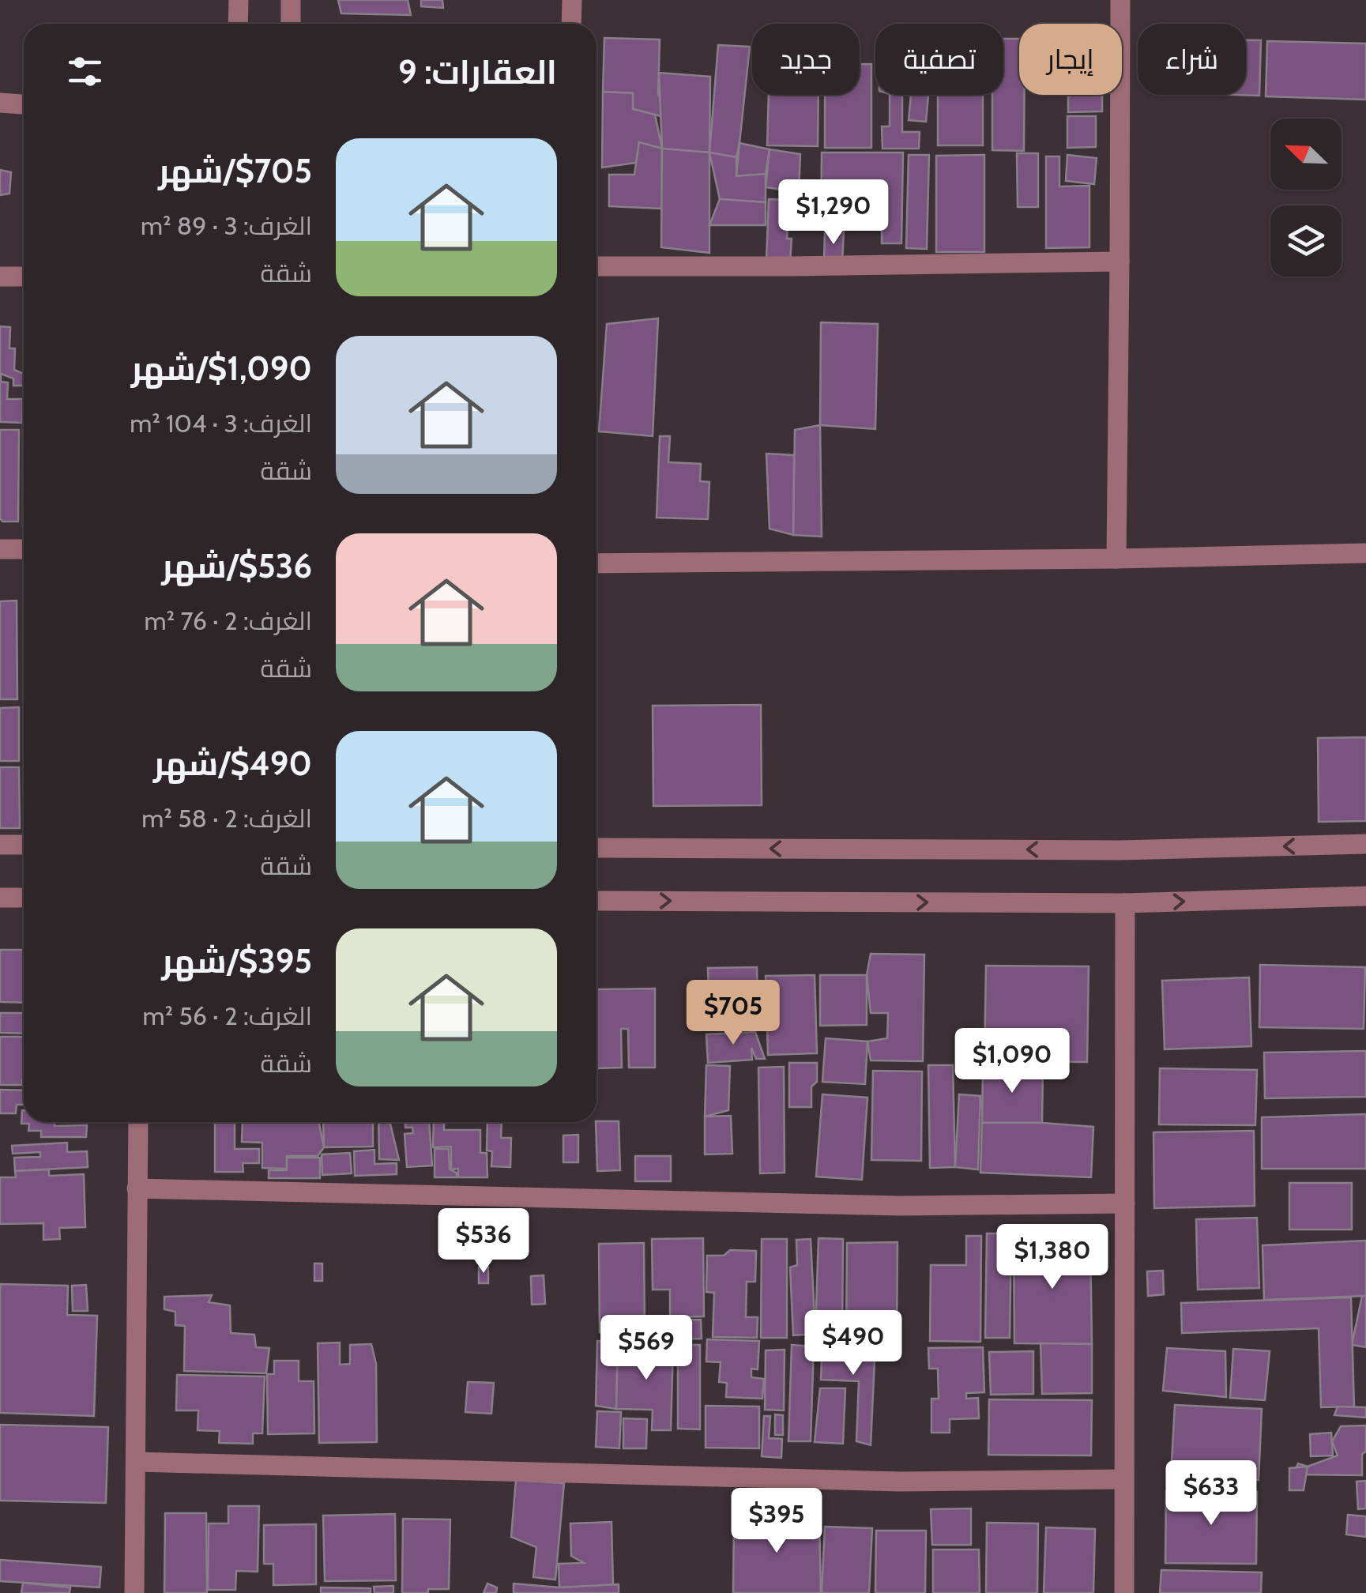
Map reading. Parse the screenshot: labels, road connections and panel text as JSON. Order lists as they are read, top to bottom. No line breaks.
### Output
{"north":"top left","page":{"chip":["شراء","إيجار","تصفية","جديد"],"heading":"العقارات: 9","list":[{"name":"$705/شهر","note":"الغرف: 3 · 89 m² · شقة"},{"name":"$1,090/شهر","note":"الغرف: 3 · 104 m² · شقة"},{"name":"$536/شهر","note":"الغرف: 2 · 76 m² · شقة"},{"name":"$490/شهر","note":"الغرف: 2 · 58 m² · شقة"},{"name":"$395/شهر","note":"الغرف: 2 · 56 m² · شقة"}],"price":["$1,290","$705","$1,090","$536","$1,380","$490","$569","$633","$395"]}}
